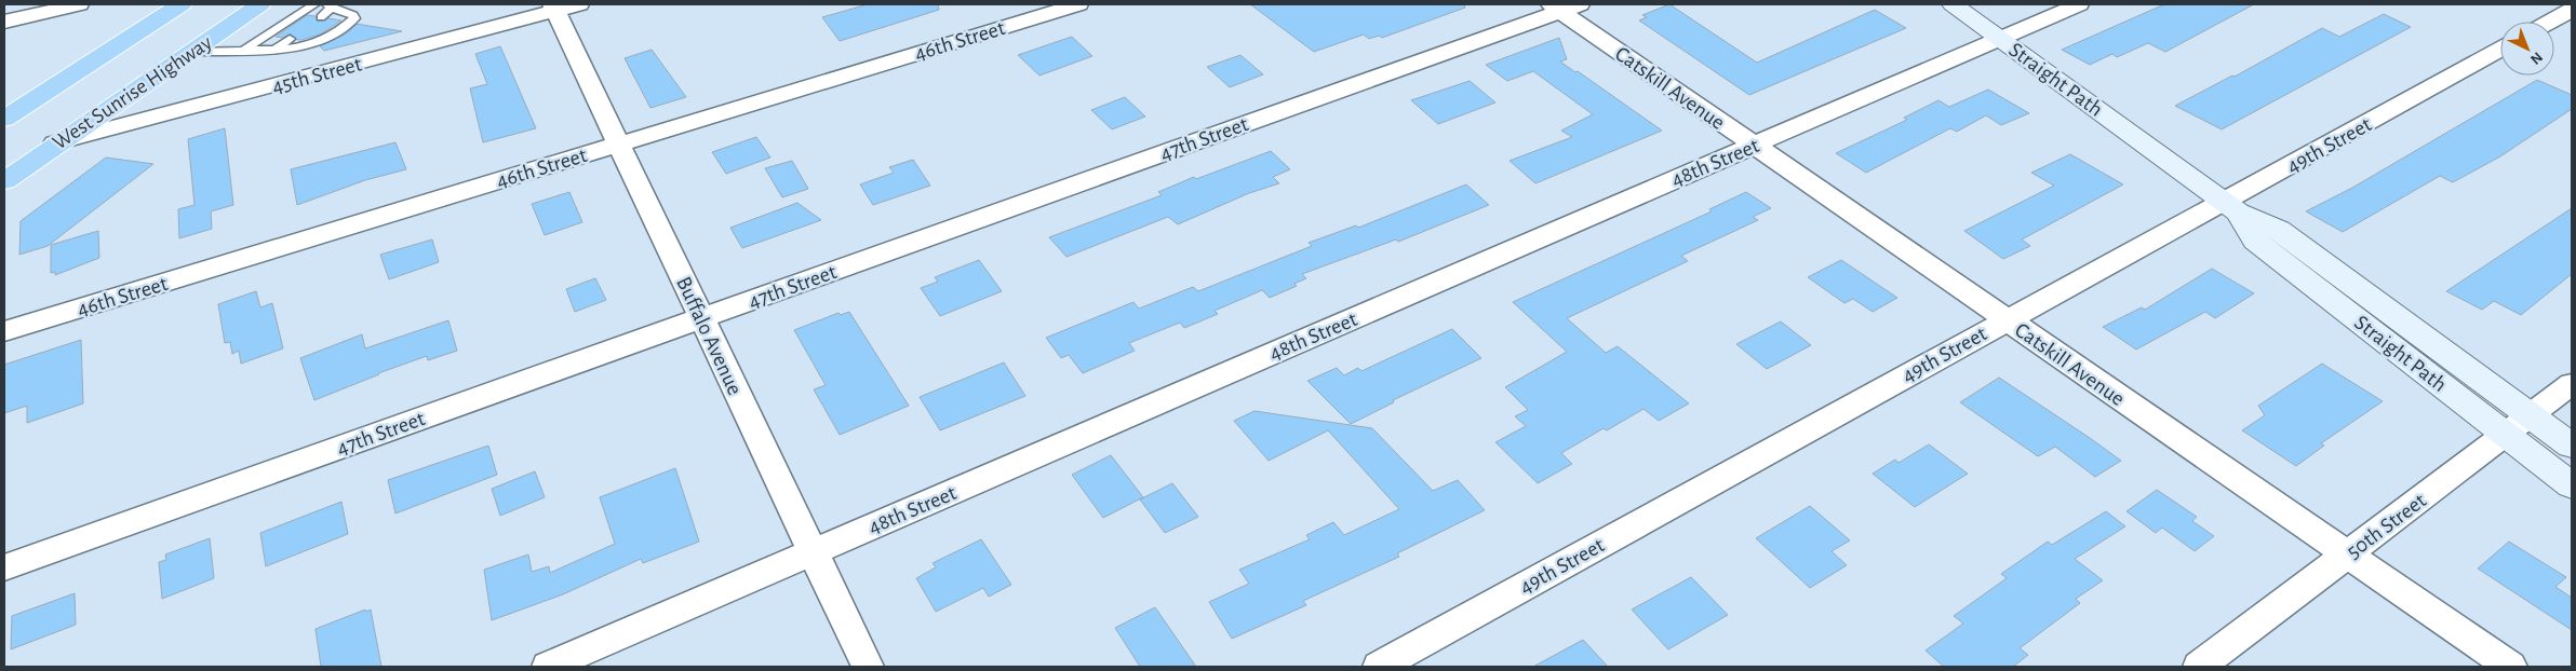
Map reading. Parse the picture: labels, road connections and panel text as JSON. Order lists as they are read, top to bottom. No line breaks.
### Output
{"streets":{"highway":["West Sunrise Highway"],"main road":["Straight Path"],"street":["46th Street","45th Street","Catskill Avenue","47th Street","49th Street","48th Street","Buffalo Avenue","50th Street"]},"crossings":[["46th Street","Buffalo Avenue"],["45th Street","West Sunrise Highway"],["45th Street","Buffalo Avenue"],["Straight Path","49th Street"],["Straight Path","48th Street"],["Straight Path","50th Street"],["Catskill Avenue","47th Street"],["Catskill Avenue","49th Street"],["Catskill Avenue","48th Street"],["Catskill Avenue","50th Street"],["47th Street","Buffalo Avenue"],["48th Street","Buffalo Avenue"]],"north":"bottom right"}
